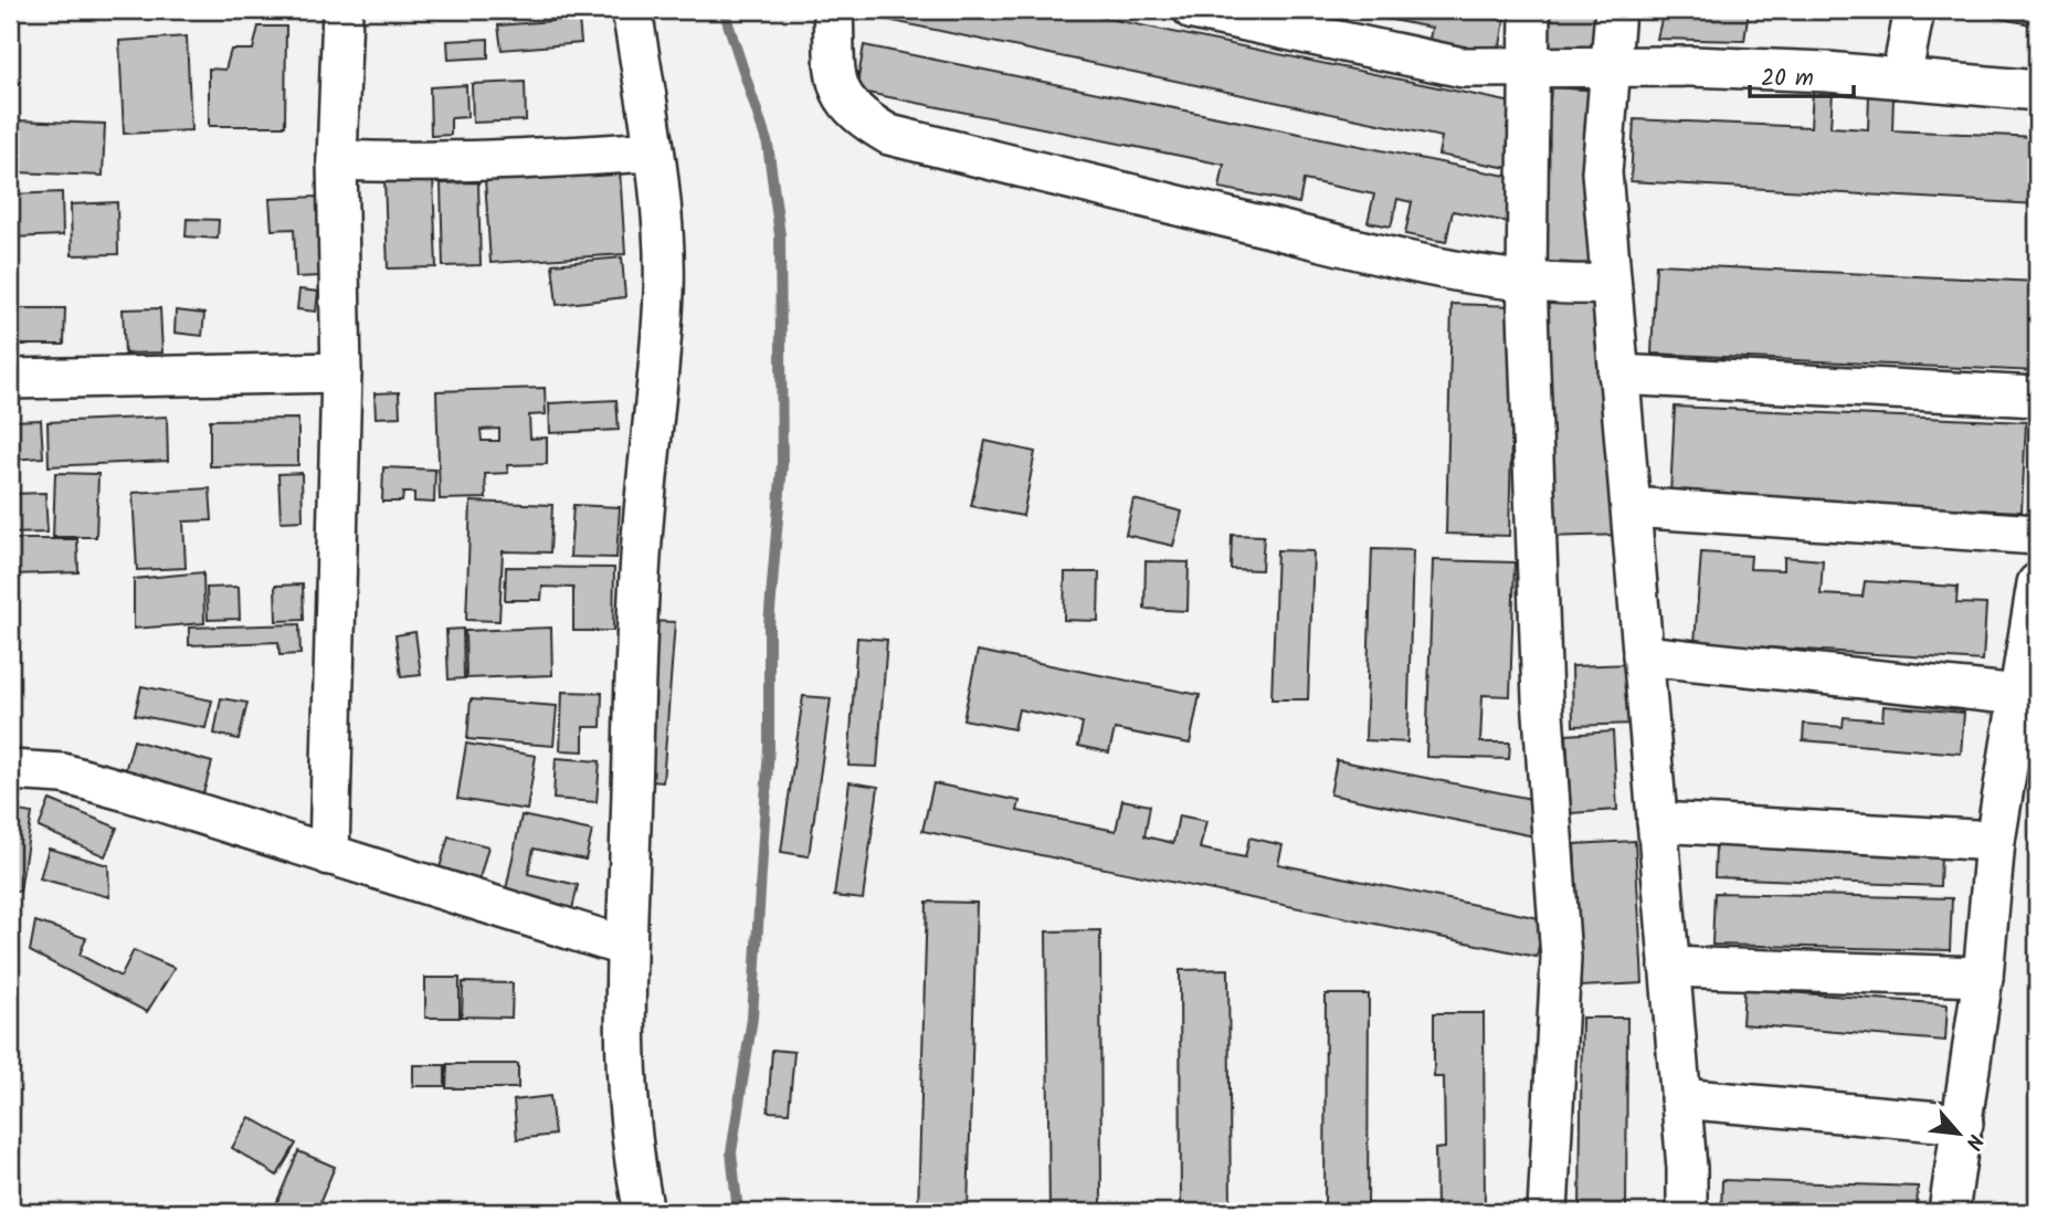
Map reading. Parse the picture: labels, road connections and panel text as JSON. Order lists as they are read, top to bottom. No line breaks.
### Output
{"scale_bar":"20 m","north":"bottom right"}
